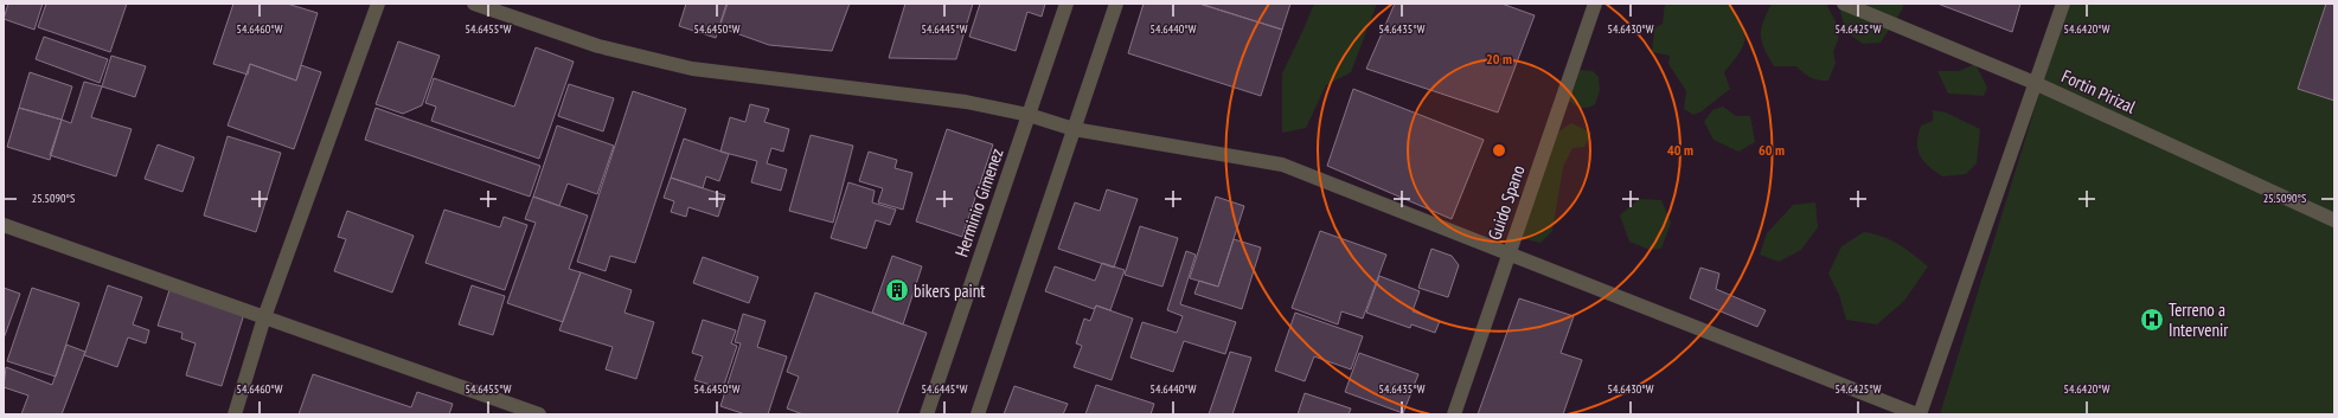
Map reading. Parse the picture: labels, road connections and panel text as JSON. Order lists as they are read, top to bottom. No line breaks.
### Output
{"streets":{"street":["Fortin Pirizal","Herminio Gimenez","Guido Spano"]},"places":{"building":["bikers paint"],"hospital":["Terreno a Intervenir"]},"coordinates":["54.6460°W","54.6455°W","54.6450°W","54.6445°W","54.6440°W","54.6435°W","54.6430°W","54.6425°W","54.6420°W","25.5090°S"],"rings":["20 m","40 m","60 m"]}
